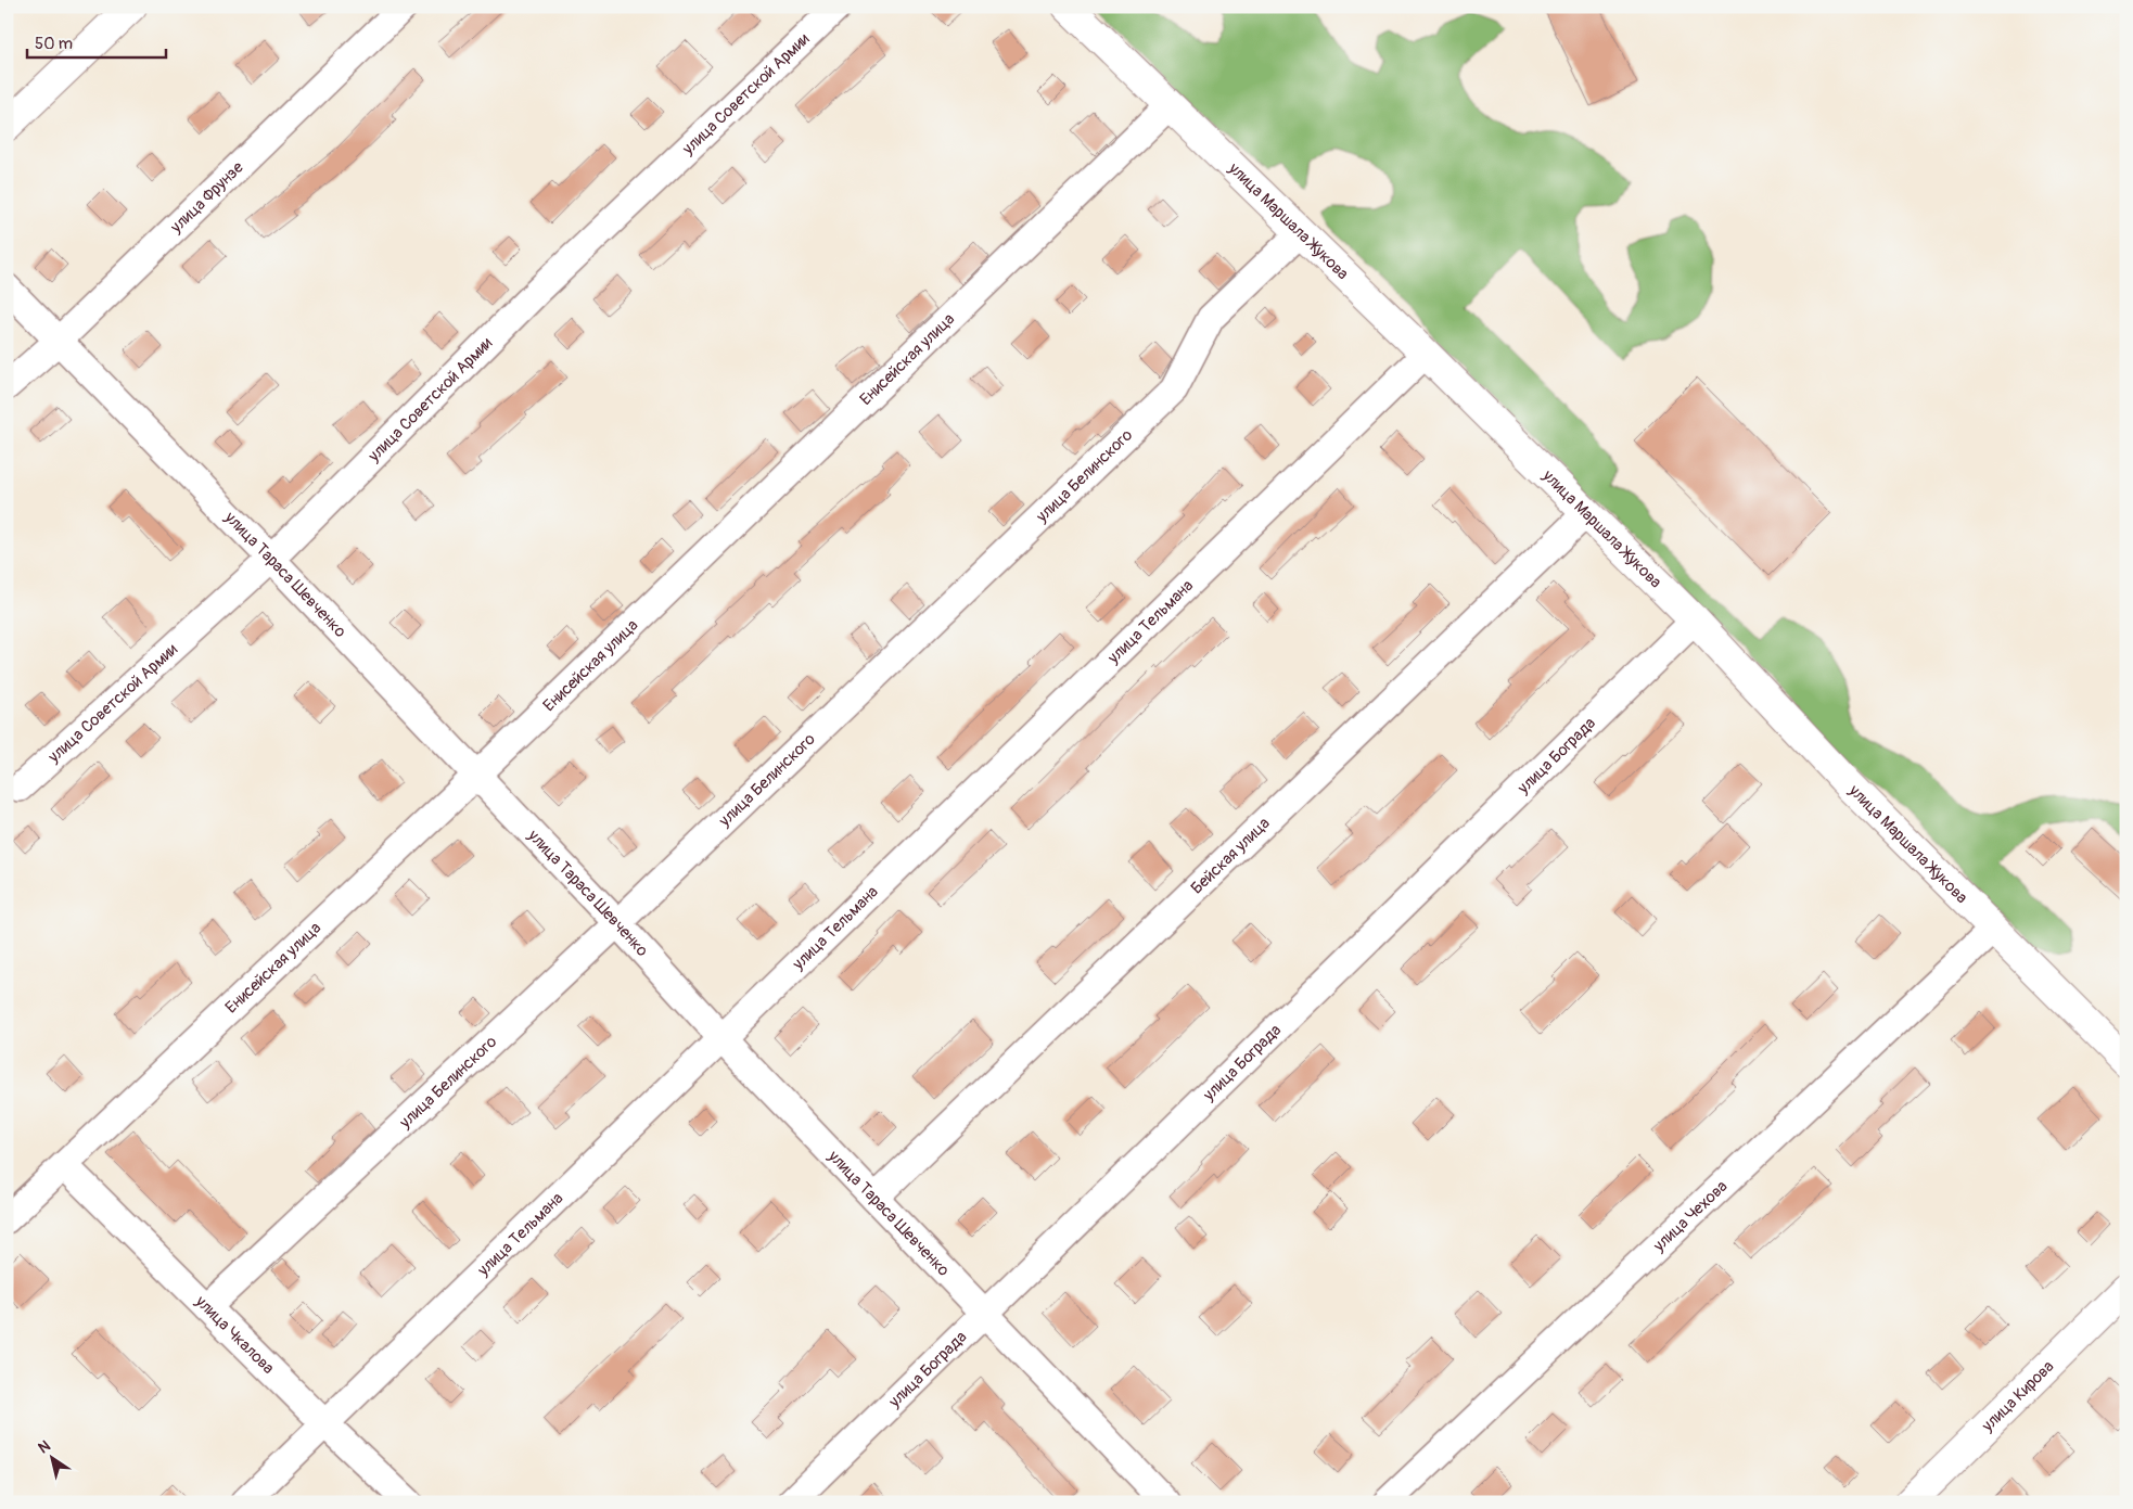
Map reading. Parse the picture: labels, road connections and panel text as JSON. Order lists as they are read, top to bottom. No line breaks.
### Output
{"streets":{"main road":["улица Маршала Жукова","улица Кирова"],"street":["улица Советской Армии","улица Фрунзе","Енисейская улица","улица Белинского","улица Тараса Шевченко","улица Тельмана","улица Бограда","Бейская улица","улица Чехова","улица Чкалова"]},"crossings":[["улица Советской Армии","улица Тараса Шевченко"],["улица Фрунзе","улица Тараса Шевченко"],["улица Маршала Жукова","Енисейская улица"],["улица Маршала Жукова","улица Белинского"],["улица Маршала Жукова","улица Тельмана"],["улица Маршала Жукова","улица Бограда"],["улица Маршала Жукова","Бейская улица"],["улица Маршала Жукова","улица Чехова"],["Енисейская улица","улица Тараса Шевченко"],["Енисейская улица","улица Чкалова"],["улица Белинского","улица Тараса Шевченко"],["улица Белинского","улица Чкалова"],["улица Тараса Шевченко","улица Тельмана"],["улица Тараса Шевченко","улица Бограда"],["улица Тараса Шевченко","Бейская улица"],["улица Тельмана","улица Чкалова"]],"scale_bar":"50 m","north":"top left"}
